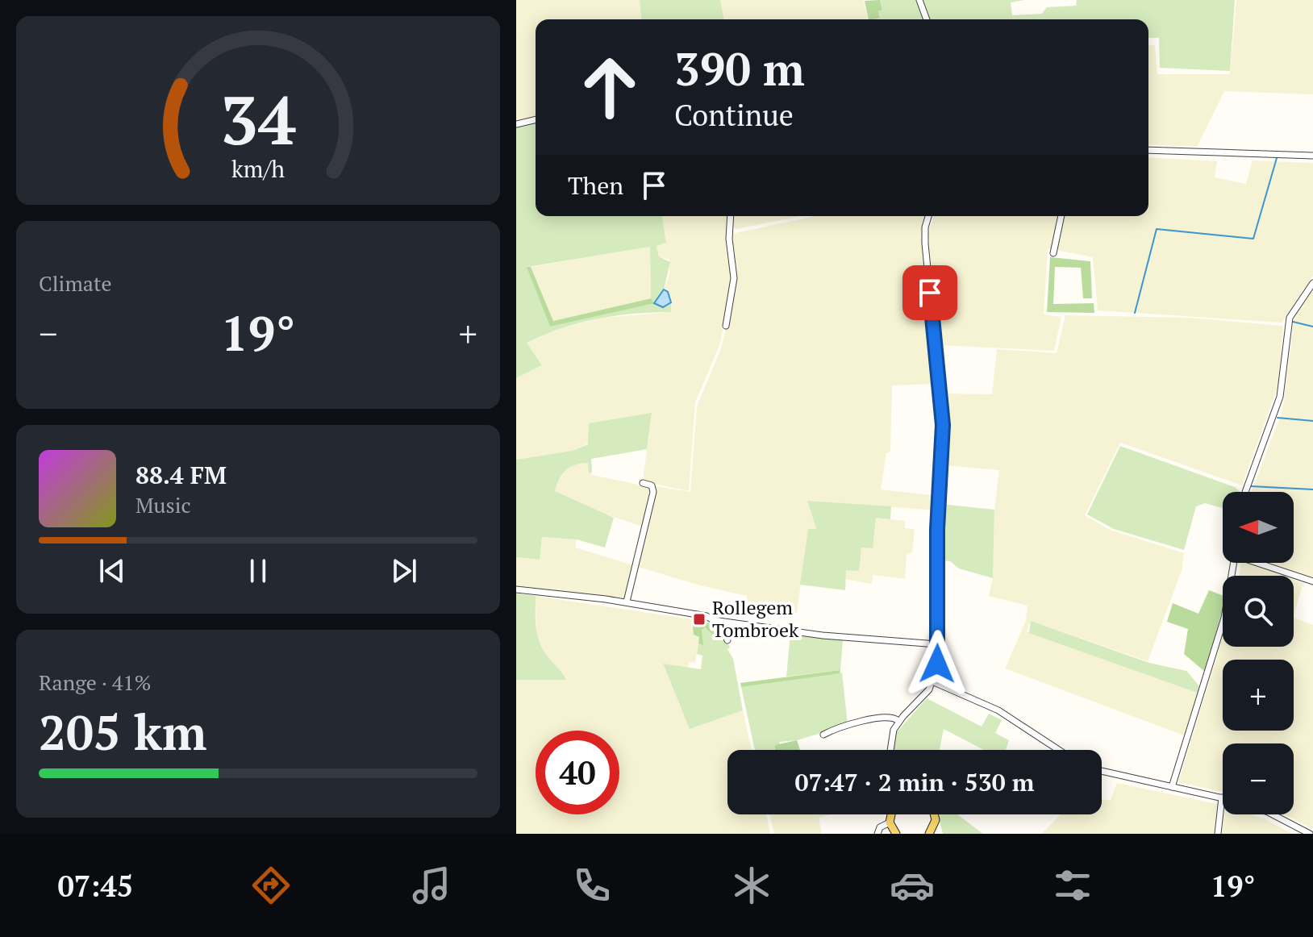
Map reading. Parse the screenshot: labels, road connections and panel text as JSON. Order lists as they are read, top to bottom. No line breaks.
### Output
{"places":{"transit":["Rollegem Tombroek"]},"north":"left","page":{"turn":["390 m","Continue"],"then":"Then","tile":["Climate",["Range · 41%","205 km"]],"heat":["−","19°","+"],"song":["88.4 FM","Music"],"map_buttons":["+","−"],"limit":"40","trip":"07:47 · 2 min · 530 m","tabs":["07:45","19°"],"gauge":["34","km/h"]}}
